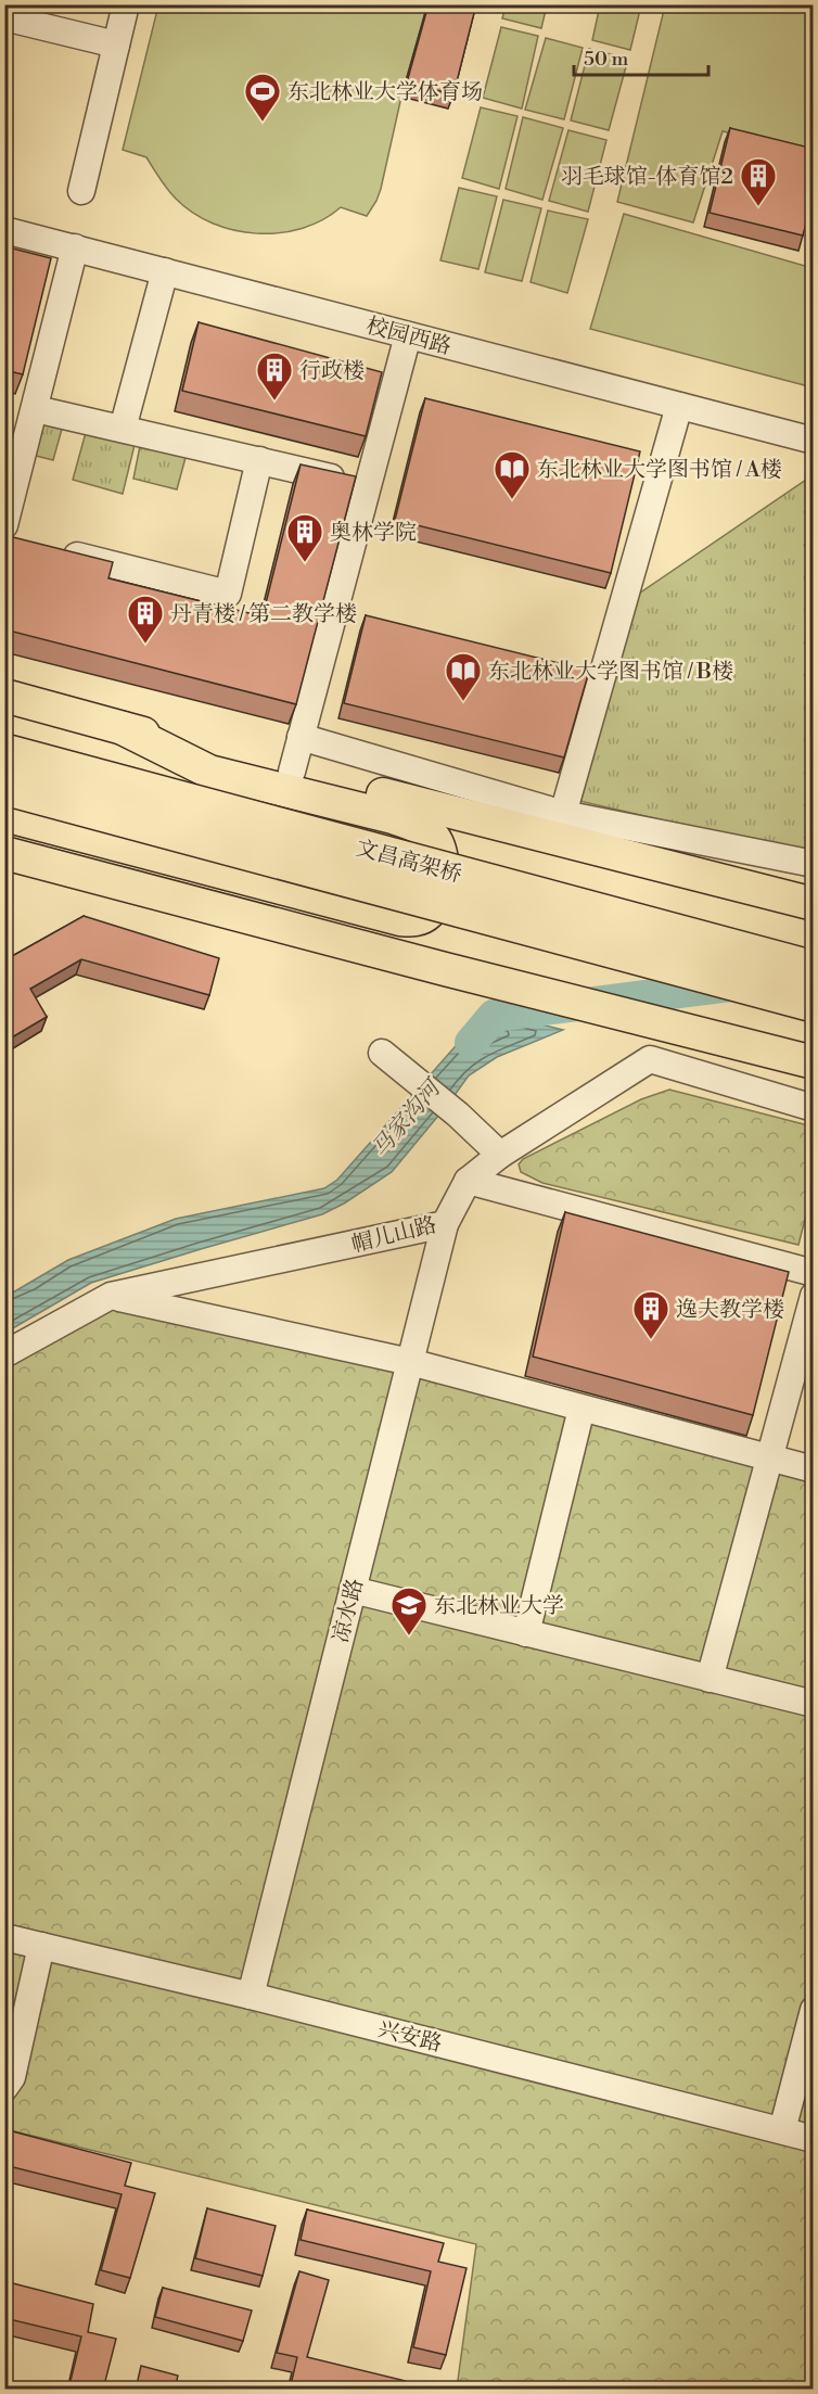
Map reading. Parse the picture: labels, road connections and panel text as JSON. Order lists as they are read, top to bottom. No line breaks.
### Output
{"streets":{"highway":["文昌高架桥"],"street":["校园西路","帽儿山路","凉水路","兴安路"]},"crossings":[["帽儿山路","凉水路"],["凉水路","兴安路"]],"water":["马家沟河"],"places":{"sports":["东北林业大学体育场"],"building":["羽毛球馆-体育馆2","行政楼","奥林学院","丹青楼 / 第二教学楼","逸夫教学楼"],"library":["东北林业大学图书馆 / A楼","东北林业大学图书馆 / B楼"],"school or university":["东北林业大学"]},"scale_bar":"50 m"}
